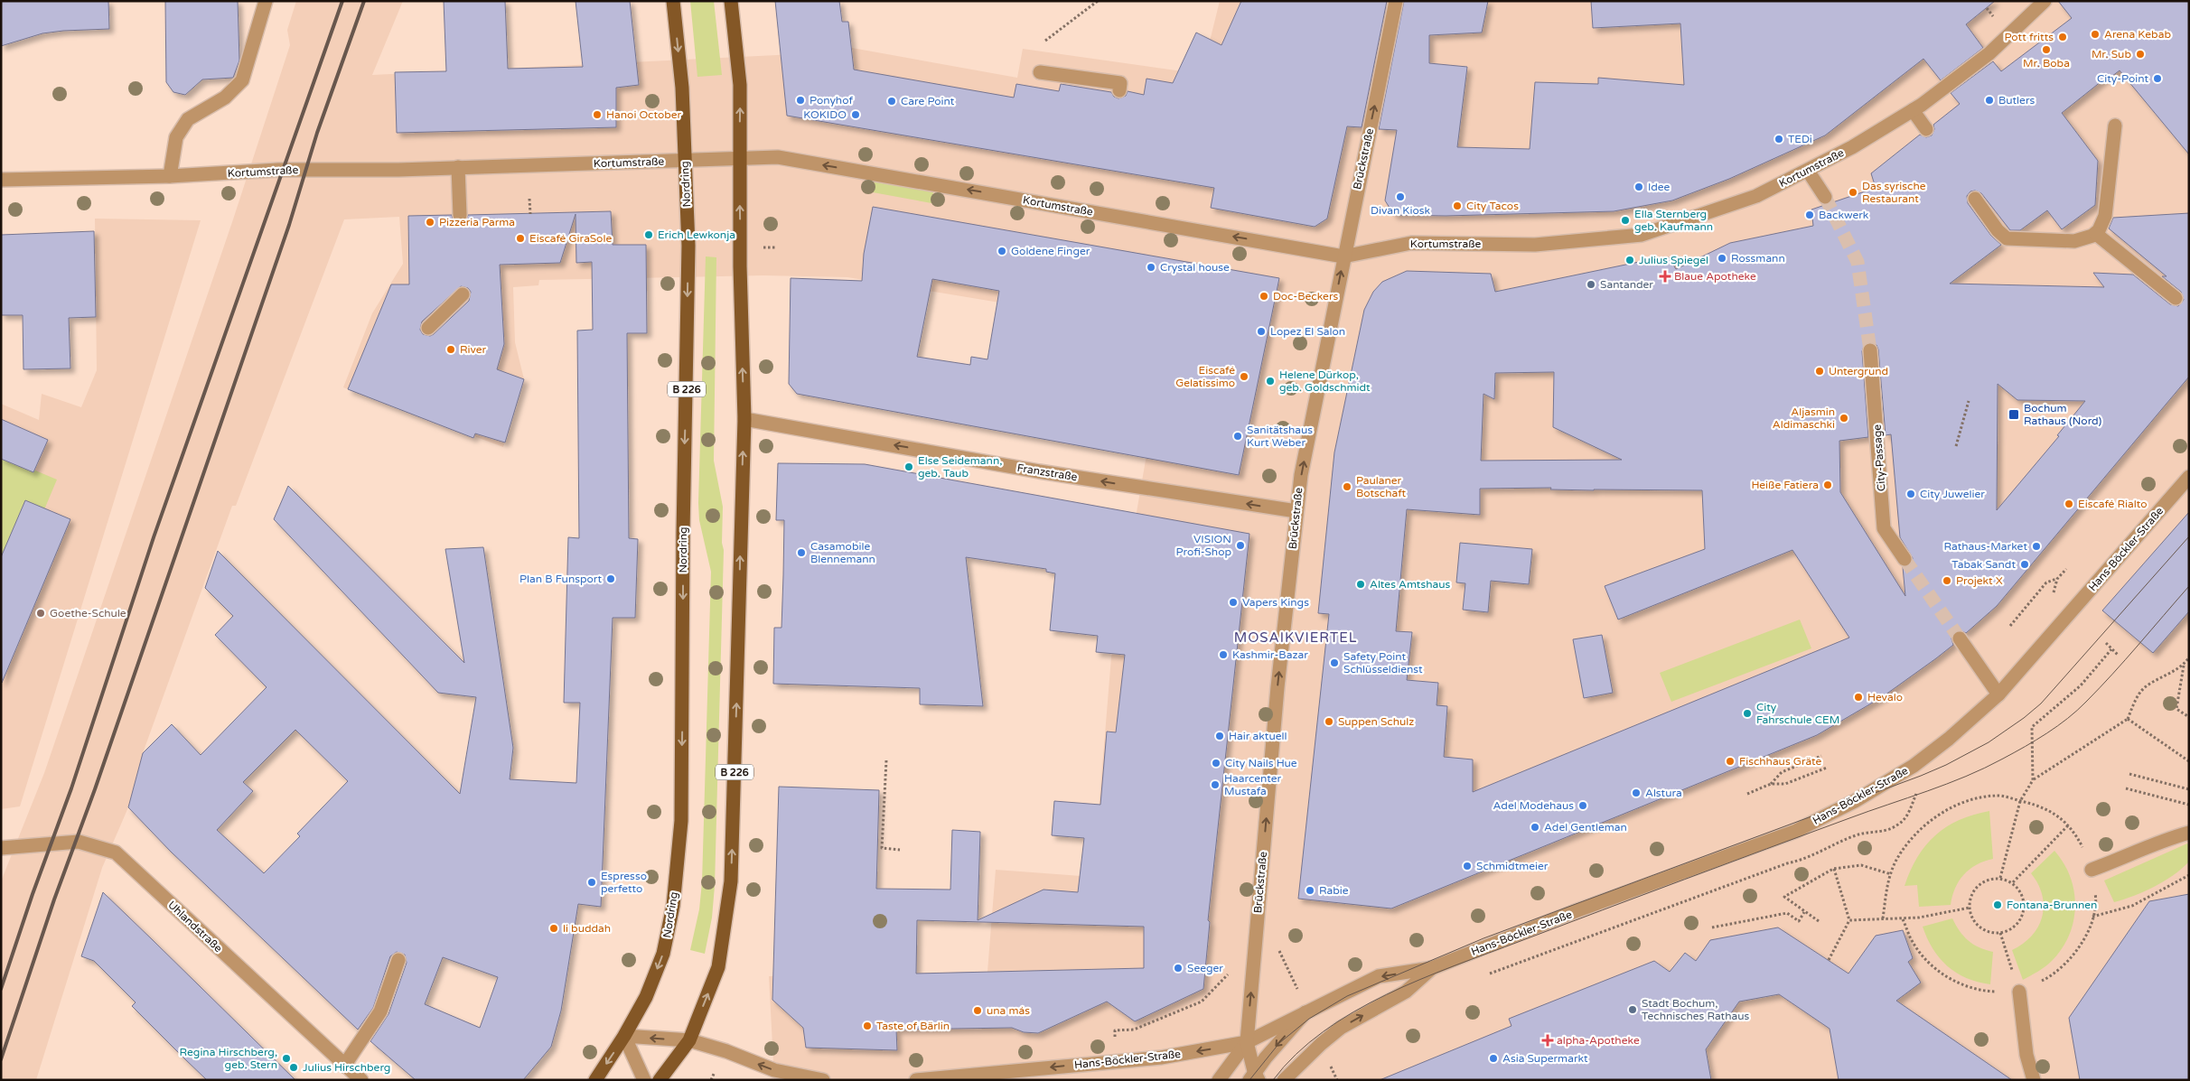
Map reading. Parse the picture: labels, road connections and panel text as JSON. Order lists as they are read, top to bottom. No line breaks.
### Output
{"streets":{"main road":["Nordring","B 226"],"street":["Brückstraße","Kortumstraße","City-Passage","Franzstraße","Hans-Böckler-Straße","Uhlandstraße"]},"crossings":[["Brückstraße","Kortumstraße"],["Brückstraße","Franzstraße"],["Brückstraße","Hans-Böckler-Straße"],["Kortumstraße","Nordring"],["Kortumstraße","B 226"],["B 226","Franzstraße"]],"one_way":["Brückstraße","Franzstraße"],"districts":["MOSAIKVIERTEL"],"places":{"other":["Arena Kebab","Pott fritts","Mr. Boba","Mr. Sub","City-Point","Ponyhof","Butlers","Care Point","Hanoi October","KOKIDO","TEDi","Idee","Das syrische Restaurant","Divan Kiosk","City Tacos","Backwerk","Ella Sternberg geb. Kaufmann","Pizzeria Parma","Erich Lewkonja","Eiscafé GiraSole","Goldene Finger","Rossmann","Julius Spiegel","Crystal house","Santander","Doc-Beckers","Lopez El Salon","River","Untergrund","Eiscafé Gelatissimo","Helene Dürkop, geb. Goldschmidt","Aljasmin Aldimaschki","Sanitätshaus Kurt Weber","Else Seidemann, geb. Taub","Heiße Fatiera","Paulaner Botschaft","City Juwelier","Eiscafé Rialto","VISION Profi-Shop","Rathaus-Market","Casamobile Blennemann","Tabak Sandt","Plan B Funsport","Projekt X","Altes Amtshaus","Vapers Kings","Goethe-Schule","Kashmir-Bazar","Safety Point Schlüsseldienst","Hevalo","City Fahrschule CEM","Suppen Schulz","Hair aktuell","Fischhaus Gräte","City Nails Hue","Haarcenter Mustafa","Alstura","Adel Modehaus","Adel Gentleman","Schmidtmeier","Espresso perfetto","Rabie","Fontana-Brunnen","li buddah","Seeger","Stadt Bochum, Technisches Rathaus","una más","Taste of Bärlin","Regina Hirschberg, geb. Stern","Asia Supermarkt","Julius Hirschberg"],"health":["Blaue Apotheke","alpha-Apotheke"],"transit":["Bochum Rathaus (Nord)"]}}
